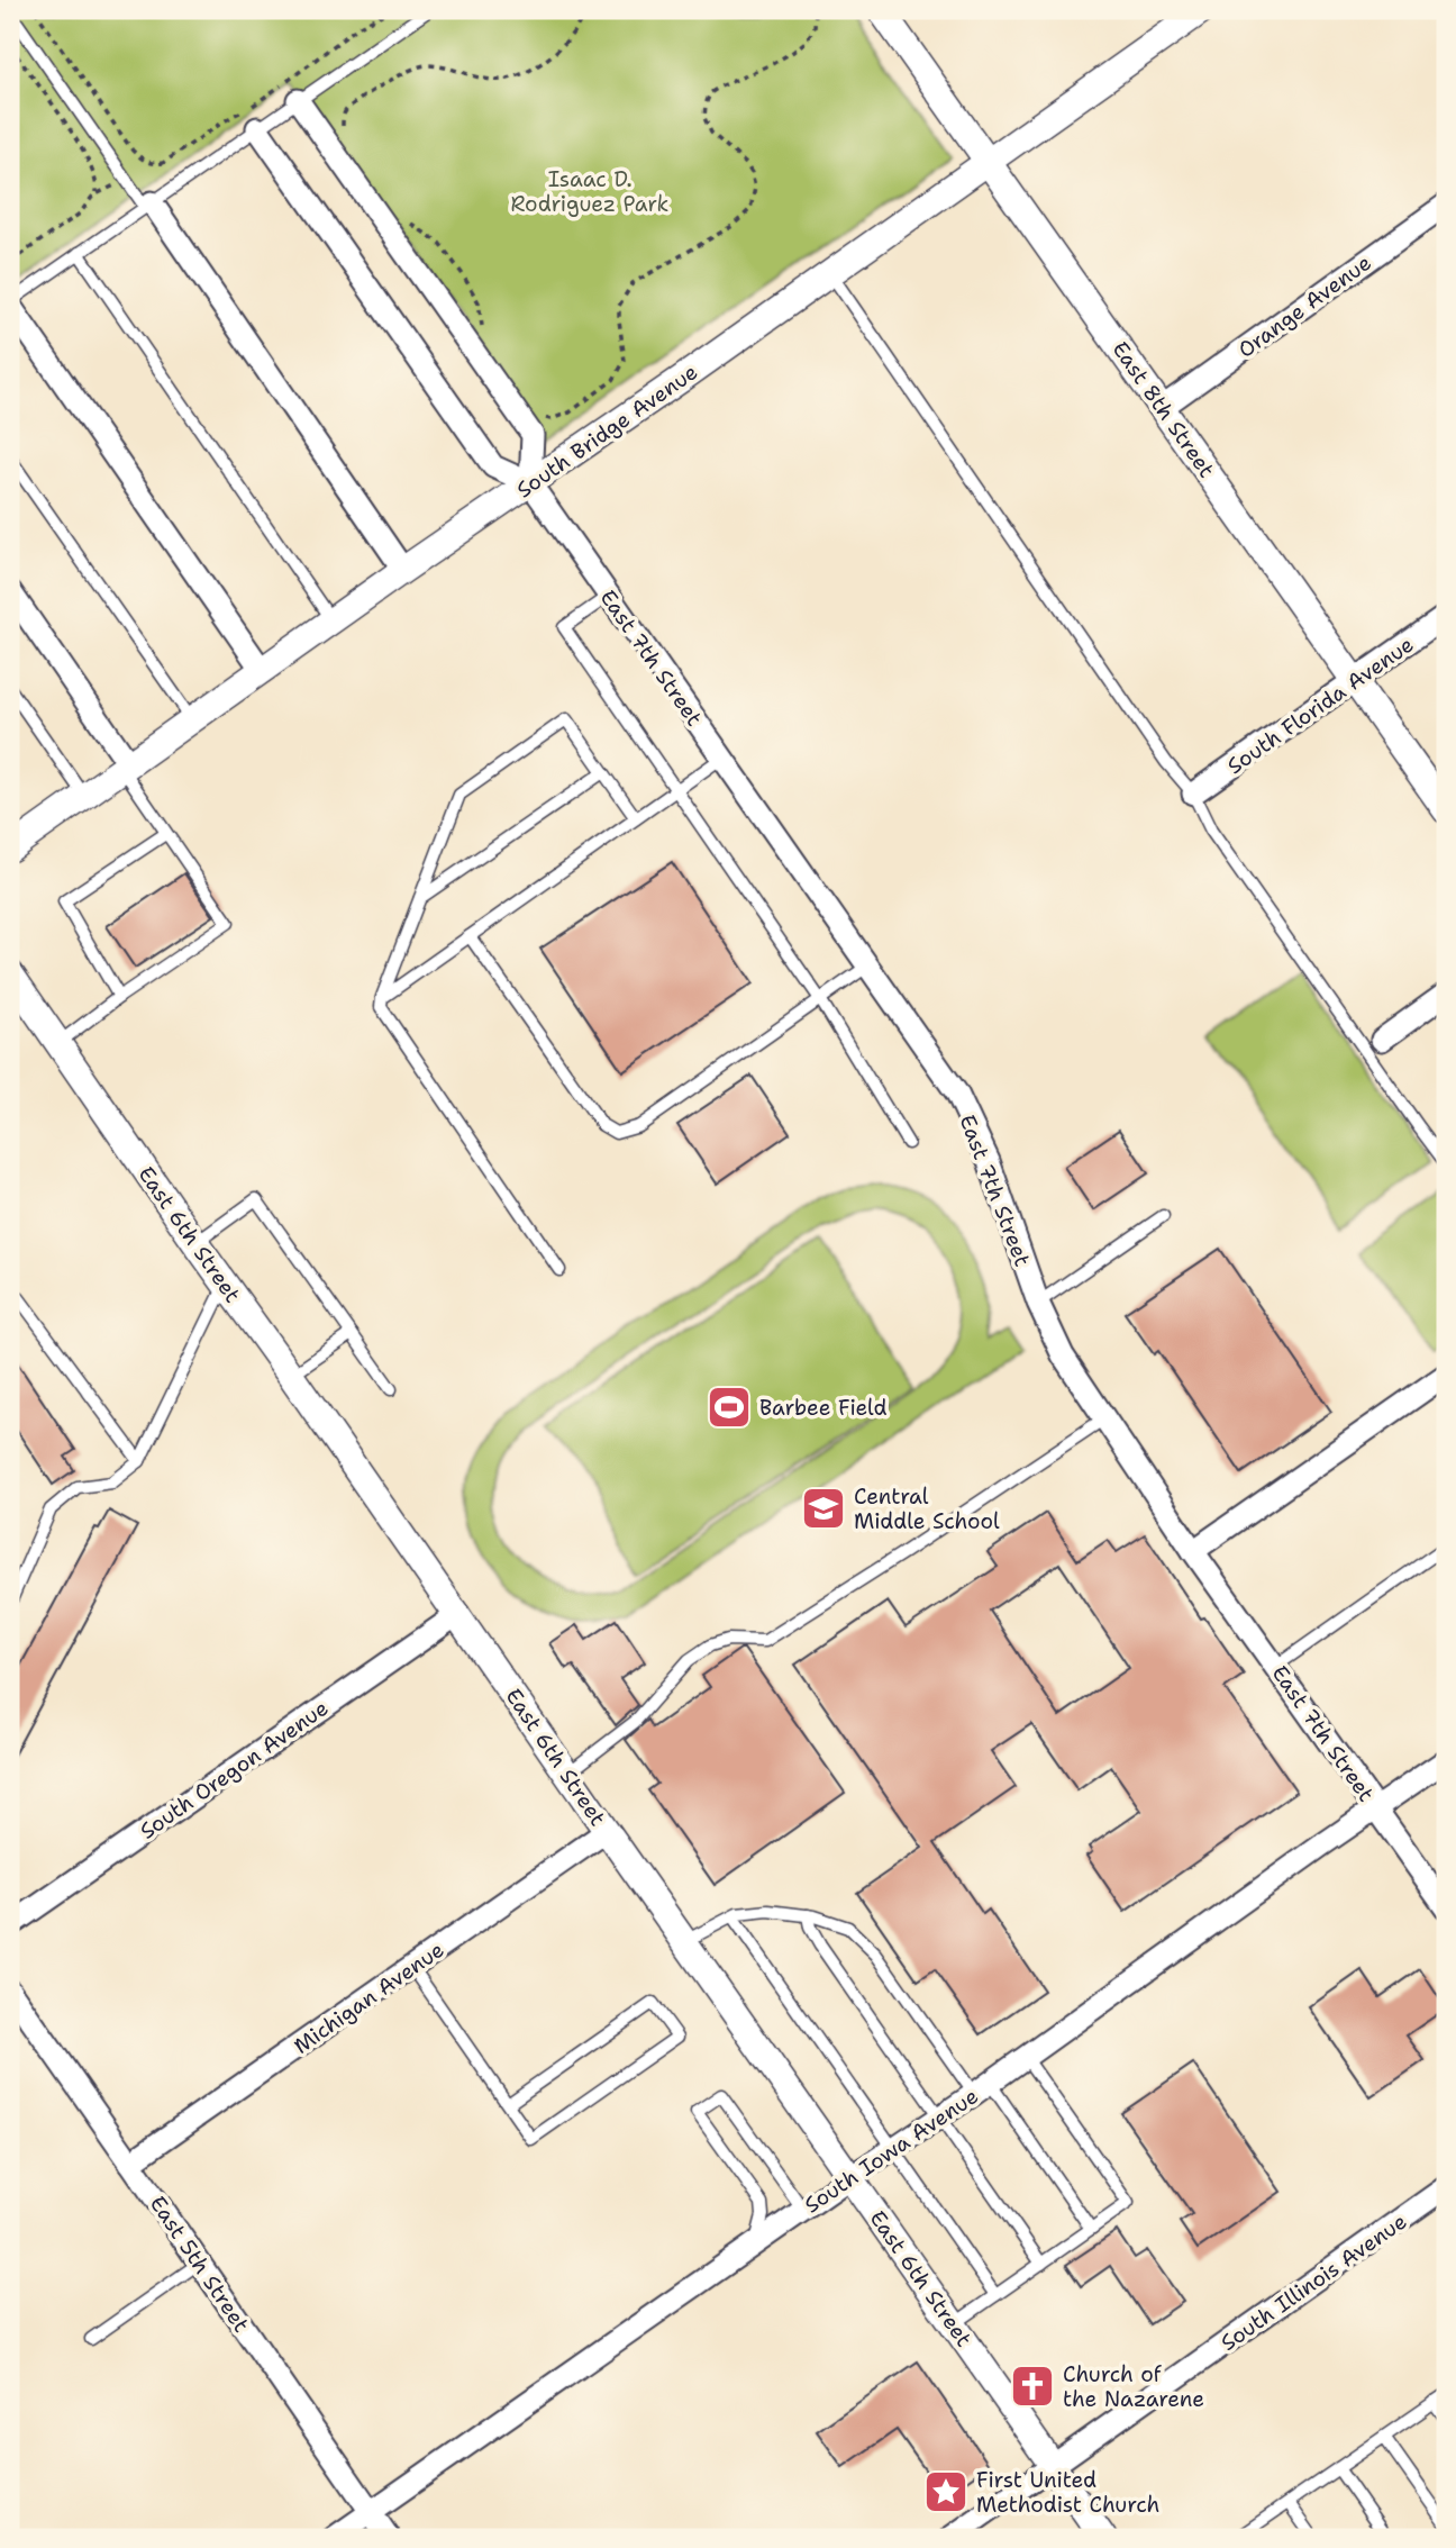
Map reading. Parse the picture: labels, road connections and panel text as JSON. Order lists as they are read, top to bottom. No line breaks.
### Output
{"streets":{"street":["Orange Avenue","East 8th Street","South Bridge Avenue","East 7th Street","South Florida Avenue","East 6th Street","South Oregon Avenue","Michigan Avenue","South Iowa Avenue","East 5th Street","South Illinois Avenue"]},"crossings":[["Orange Avenue","East 8th Street"],["East 8th Street","South Bridge Avenue"],["East 8th Street","South Florida Avenue"],["South Bridge Avenue","East 7th Street"],["East 7th Street","South Iowa Avenue"],["East 6th Street","South Oregon Avenue"],["East 6th Street","Michigan Avenue"],["East 6th Street","South Iowa Avenue"],["East 6th Street","South Illinois Avenue"],["Michigan Avenue","East 5th Street"],["South Iowa Avenue","East 5th Street"]],"parks":["Isaac D. Rodriguez Park"],"places":{"sports":["Barbee Field"],"school or university":["Central Middle School"],"church":["Church of the Nazarene"],"place":["First United Methodist Church"]}}
